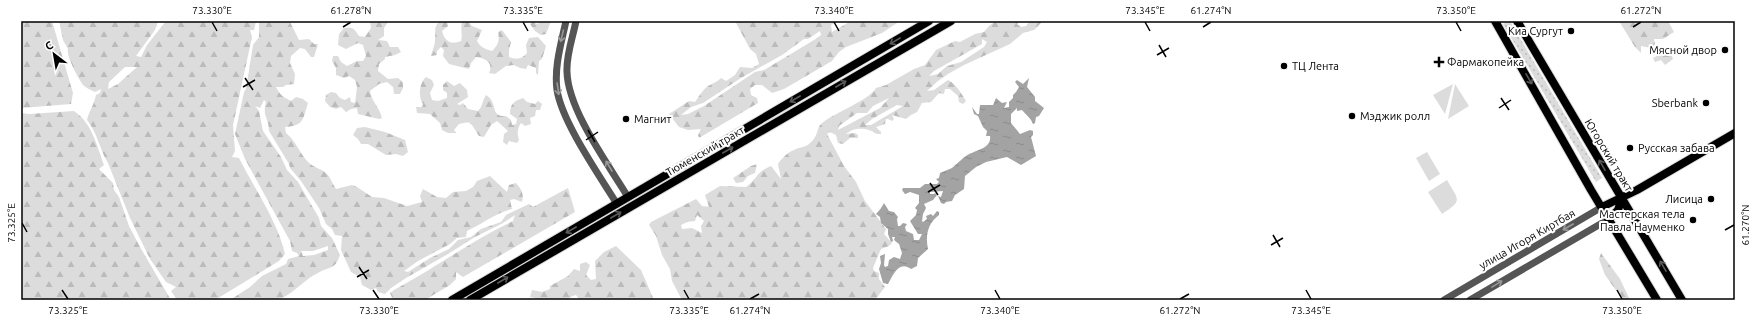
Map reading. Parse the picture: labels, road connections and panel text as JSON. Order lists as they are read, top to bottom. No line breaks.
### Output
{"streets":{"main road":["Тюменский тракт","Югорский тракт","улица Игоря Киртбая"]},"crossings":[["Югорский тракт","улица Игоря Киртбая"]],"one_way":["улица Игоря Киртбая"],"places":{"other":["Киа Сургут","Мясной двор","ТЦ Лента","Sberbank","Мэджик ролл","Магнит","Русская забава","Лисица","Мастерская тела Павла Науменко"],"health":["Фармакопейка"]},"north":"top left","coordinates":["73.330°E","61.278°N","73.335°E","73.340°E","73.345°E","61.274°N","73.350°E","61.272°N","73.325°E","61.270°N"]}
